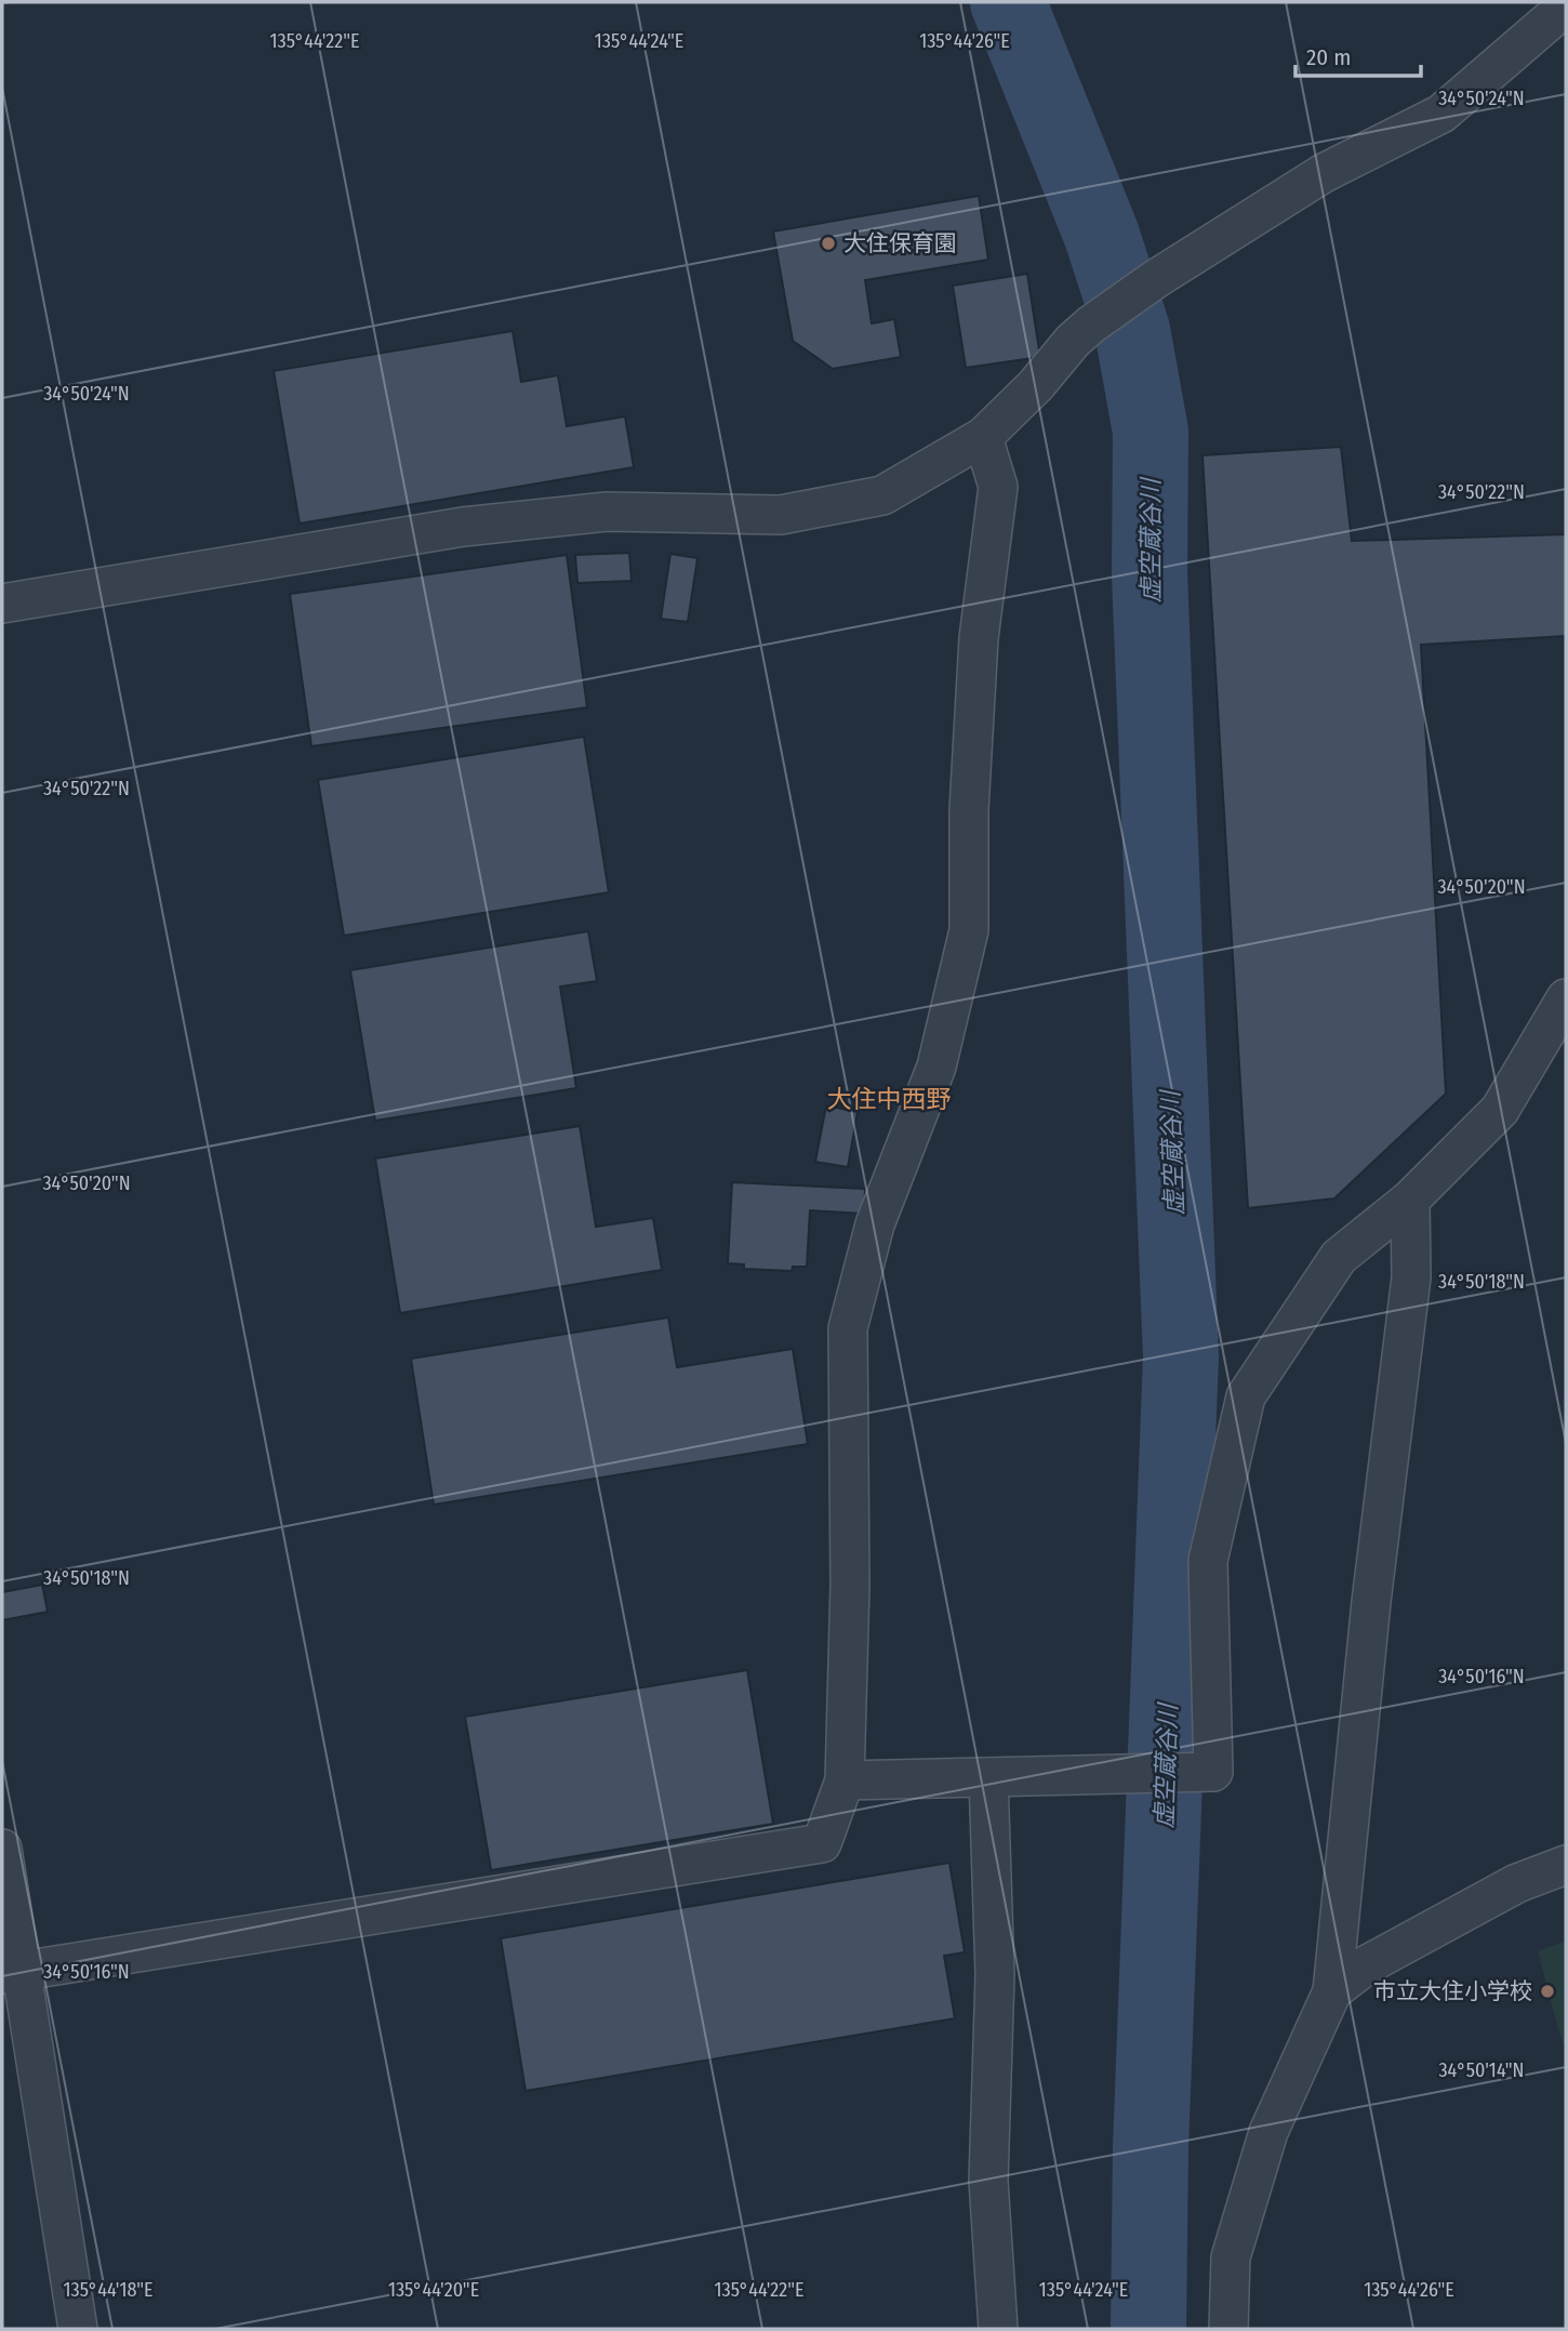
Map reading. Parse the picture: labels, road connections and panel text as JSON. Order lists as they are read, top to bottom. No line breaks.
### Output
{"districts":["大住中西野"],"water":["虚空蔵谷川"],"places":["大住保育園","市立大住小学校"],"scale_bar":"20 m","coordinates":["135°44'22\"E","135°44'24\"E","135°44'26\"E","34°50'24\"N","34°50'22\"N","34°50'20\"N","34°50'18\"N","34°50'16\"N","34°50'14\"N","135°44'18\"E","135°44'20\"E"]}
